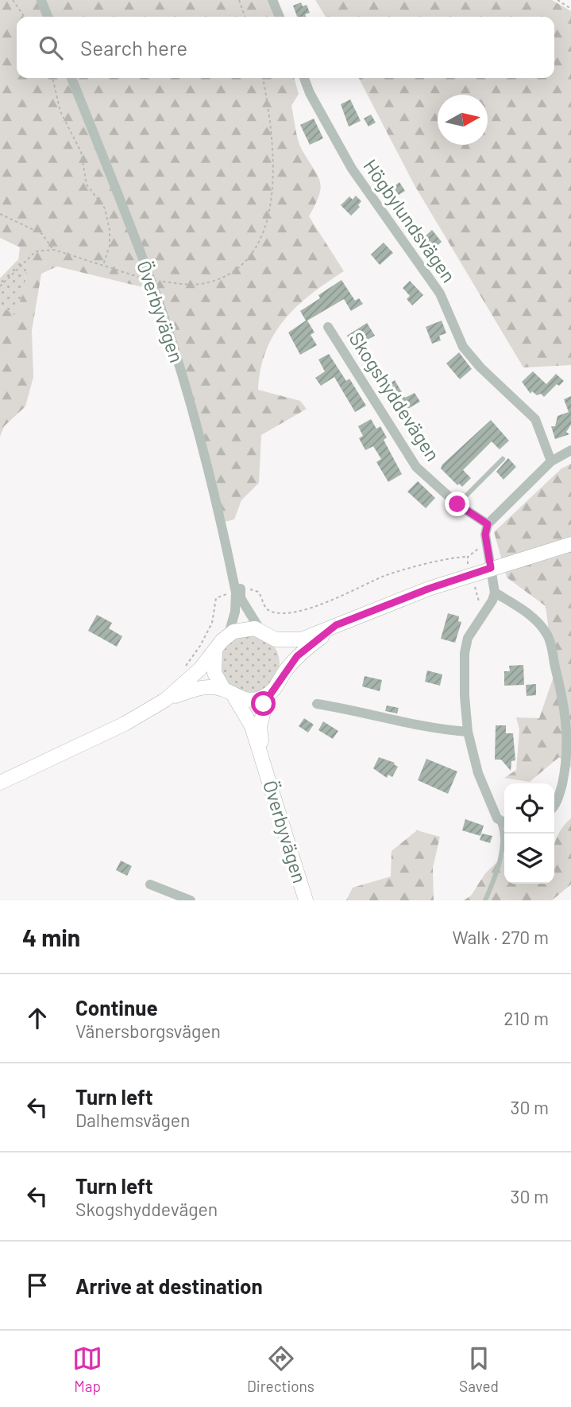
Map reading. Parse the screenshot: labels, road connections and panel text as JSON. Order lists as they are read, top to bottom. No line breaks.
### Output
{"streets":{"main road":["Överbyvägen"],"street":["Högbylundsvägen","Skogshyddevägen"]},"north":"right","page":{"search":"Search here","heading":["4 min","Walk · 270 m"],"list":[["Continue","Vänersborgsvägen","210 m"],["Turn left","Dalhemsvägen","30 m"],["Turn left","Skogshyddevägen","30 m"],"Arrive at destination"],"nav":["Map","Directions","Saved"]}}
